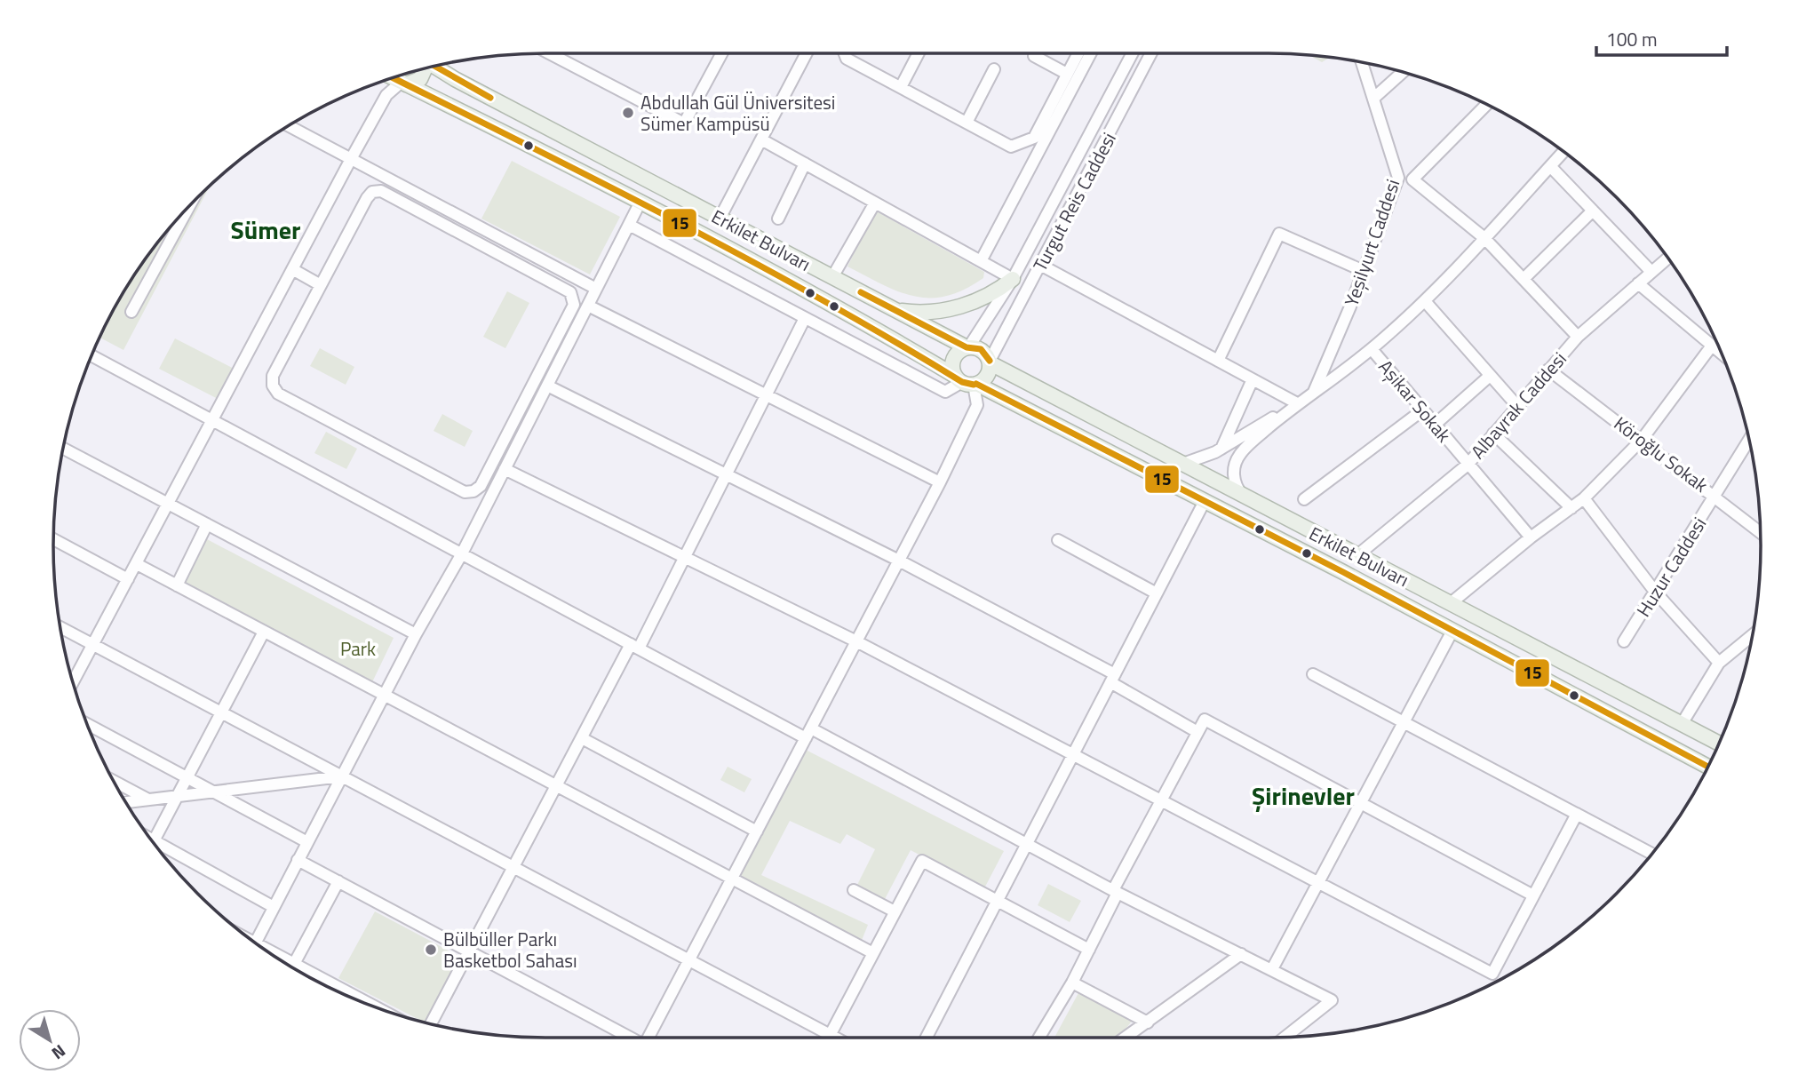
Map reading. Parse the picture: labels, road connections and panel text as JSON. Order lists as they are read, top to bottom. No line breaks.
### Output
{"streets":{"main road":["Erkilet Bulvarı"],"street":["Turgut Reis Caddesi","Yeşilyurt Caddesi","Aşikar Sokak","Albayrak Caddesi","Köroğlu Sokak","Huzur Caddesi"]},"crossings":[["Turgut Reis Caddesi","Erkilet Bulvarı"],["Erkilet Bulvarı","Albayrak Caddesi"],["Aşikar Sokak","Albayrak Caddesi"],["Albayrak Caddesi","Köroğlu Sokak"],["Köroğlu Sokak","Huzur Caddesi"]],"districts":["Sümer","Şirinevler"],"parks":["Park"],"places":["Abdullah Gül Üniversitesi Sümer Kampüsü","Bülbüller Parkı Basketbol Sahası"],"lines":["transit line 15"],"scale_bar":"100 m","north":"bottom right"}
